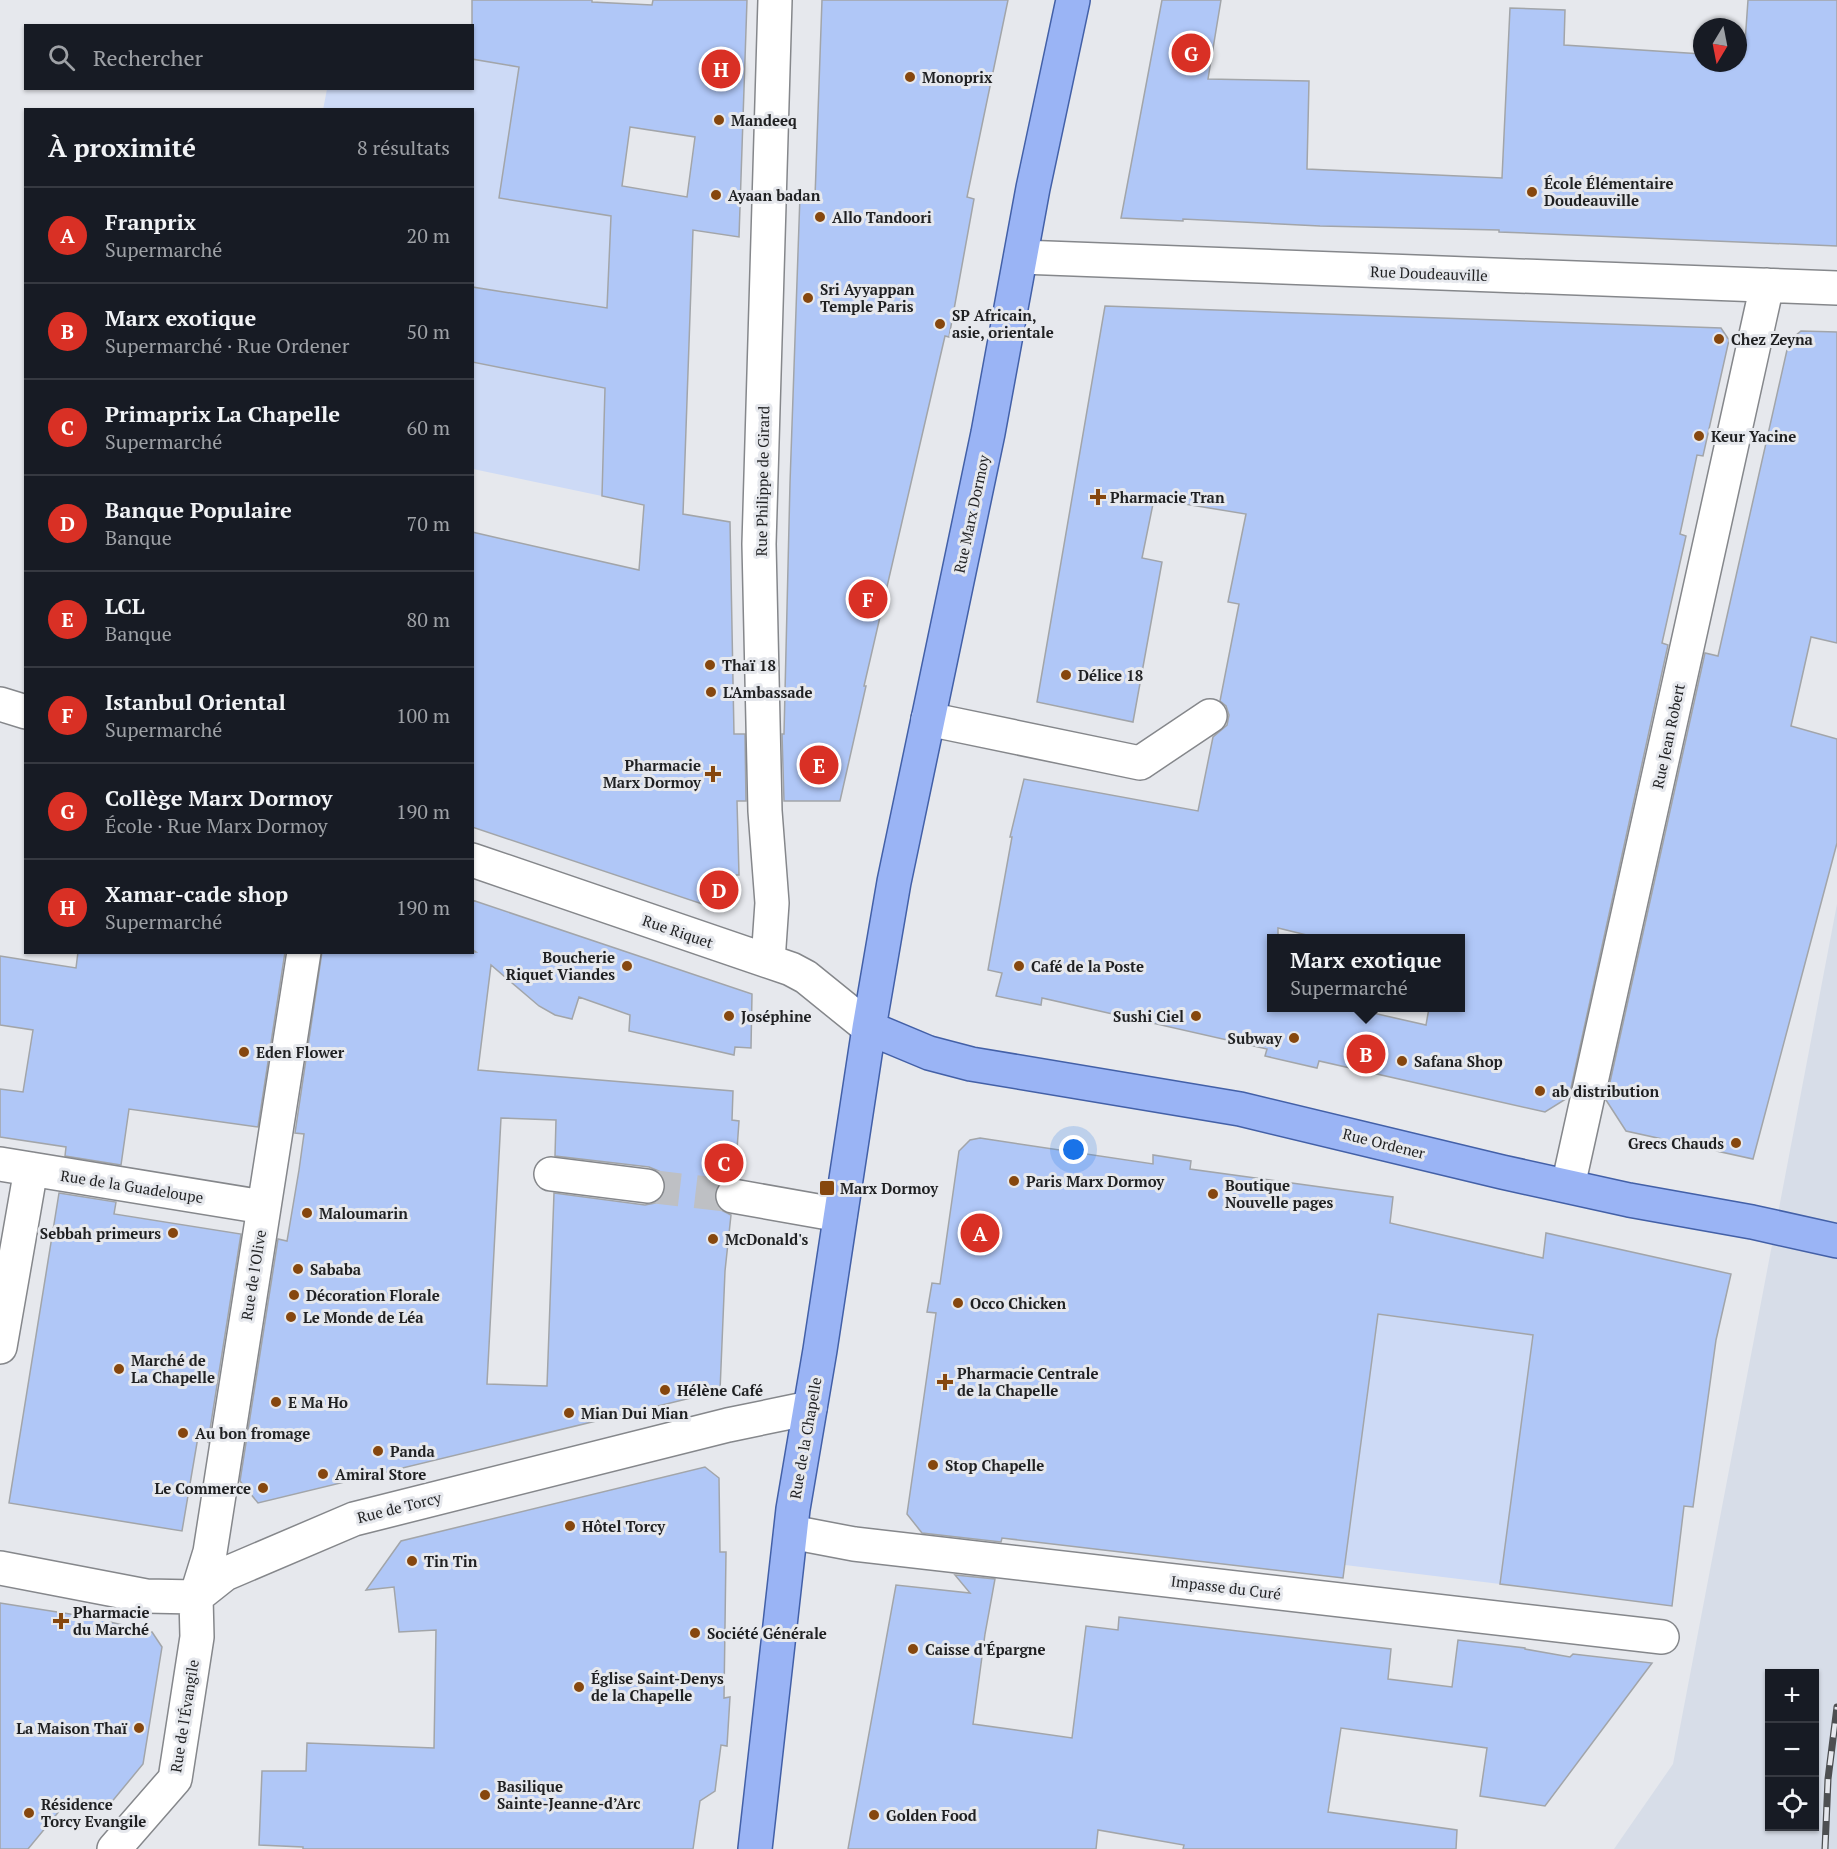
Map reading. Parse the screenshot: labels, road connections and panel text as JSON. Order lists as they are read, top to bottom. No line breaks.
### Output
{"streets":{"main road":["Rue Marx Dormoy","Rue Ordener","Rue de la Chapelle"],"street":["Rue Doudeauville","Rue Philippe de Girard","Rue Jean Robert","Rue Riquet","Rue de la Guadeloupe","Rue de l'Olive","Rue de Torcy","Impasse du Curé","Rue de l'Évangile"]},"crossings":[["Rue Doudeauville","Rue Marx Dormoy"],["Rue Doudeauville","Rue Jean Robert"],["Rue Philippe de Girard","Rue Riquet"],["Rue Marx Dormoy","Rue Riquet"],["Rue Marx Dormoy","Rue Ordener"],["Rue Marx Dormoy","Rue de la Chapelle"],["Rue Jean Robert","Rue Ordener"],["Rue Riquet","Rue Ordener"],["Rue Riquet","Rue de la Chapelle"],["Rue Ordener","Rue de la Chapelle"],["Rue de la Guadeloupe","Rue de l'Olive"],["Rue de l'Olive","Rue de Torcy"],["Rue de l'Olive","Rue de l'Évangile"],["Rue de la Chapelle","Rue de Torcy"],["Rue de la Chapelle","Impasse du Curé"],["Rue de Torcy","Rue de l'Évangile"]],"places":{"other":["Monoprix","Mandeeq","École Élémentaire Doudeauville","Ayaan badan","Allo Tandoori","Sri Ayyappan Temple Paris","SP Africain, asie, orientale","Chez Zeyna","Keur Yacine","Thaï 18","Délice 18","L'Ambassade","Boucherie Riquet Viandes","Café de la Poste","Joséphine","Sushi Ciel","Subway","Eden Flower","Safana Shop","ab distribution","Grecs Chauds","Paris Marx Dormoy","Boutique Nouvelle pages","Maloumarin","Sebbah primeurs","McDonald's","Sababa","Décoration Florale","Occo Chicken","Le Monde de Léa","Marché de La Chapelle","Hélène Café","E Ma Ho","Mian Dui Mian","Au bon fromage","Panda","Stop Chapelle","Amiral Store","Le Commerce","Hôtel Torcy","Tin Tin","Société Générale","Caisse d'Épargne","Église Saint-Denys de la Chapelle","La Maison Thaï","Basilique Sainte-Jeanne-d’Arc","Résidence Torcy Evangile","Golden Food"],"health":["Pharmacie Tran","Pharmacie Marx Dormoy","Pharmacie Centrale de la Chapelle","Pharmacie du Marché"],"transit":["Marx Dormoy"]},"north":"bottom","page":{"search":"Rechercher","pins":["G","H","F","E","D","B","C","A"],"heading":["À proximité","8 résultats"],"list":[{"mark":"A","name":"Franprix","note":"Supermarché","value":"20 m"},{"mark":"B","name":"Marx exotique","note":"Supermarché · Rue Ordener","value":"50 m"},{"mark":"C","name":"Primaprix La Chapelle","note":"Supermarché","value":"60 m"},{"mark":"D","name":"Banque Populaire","note":"Banque","value":"70 m"},{"mark":"E","name":"LCL","note":"Banque","value":"80 m"},{"mark":"F","name":"Istanbul Oriental","note":"Supermarché","value":"100 m"},{"mark":"G","name":"Collège Marx Dormoy","note":"École · Rue Marx Dormoy","value":"190 m"},{"mark":"H","name":"Xamar-cade shop","note":"Supermarché","value":"190 m"}],"popup":["Marx exotique","Supermarché"],"map_buttons":["+","−"]}}
